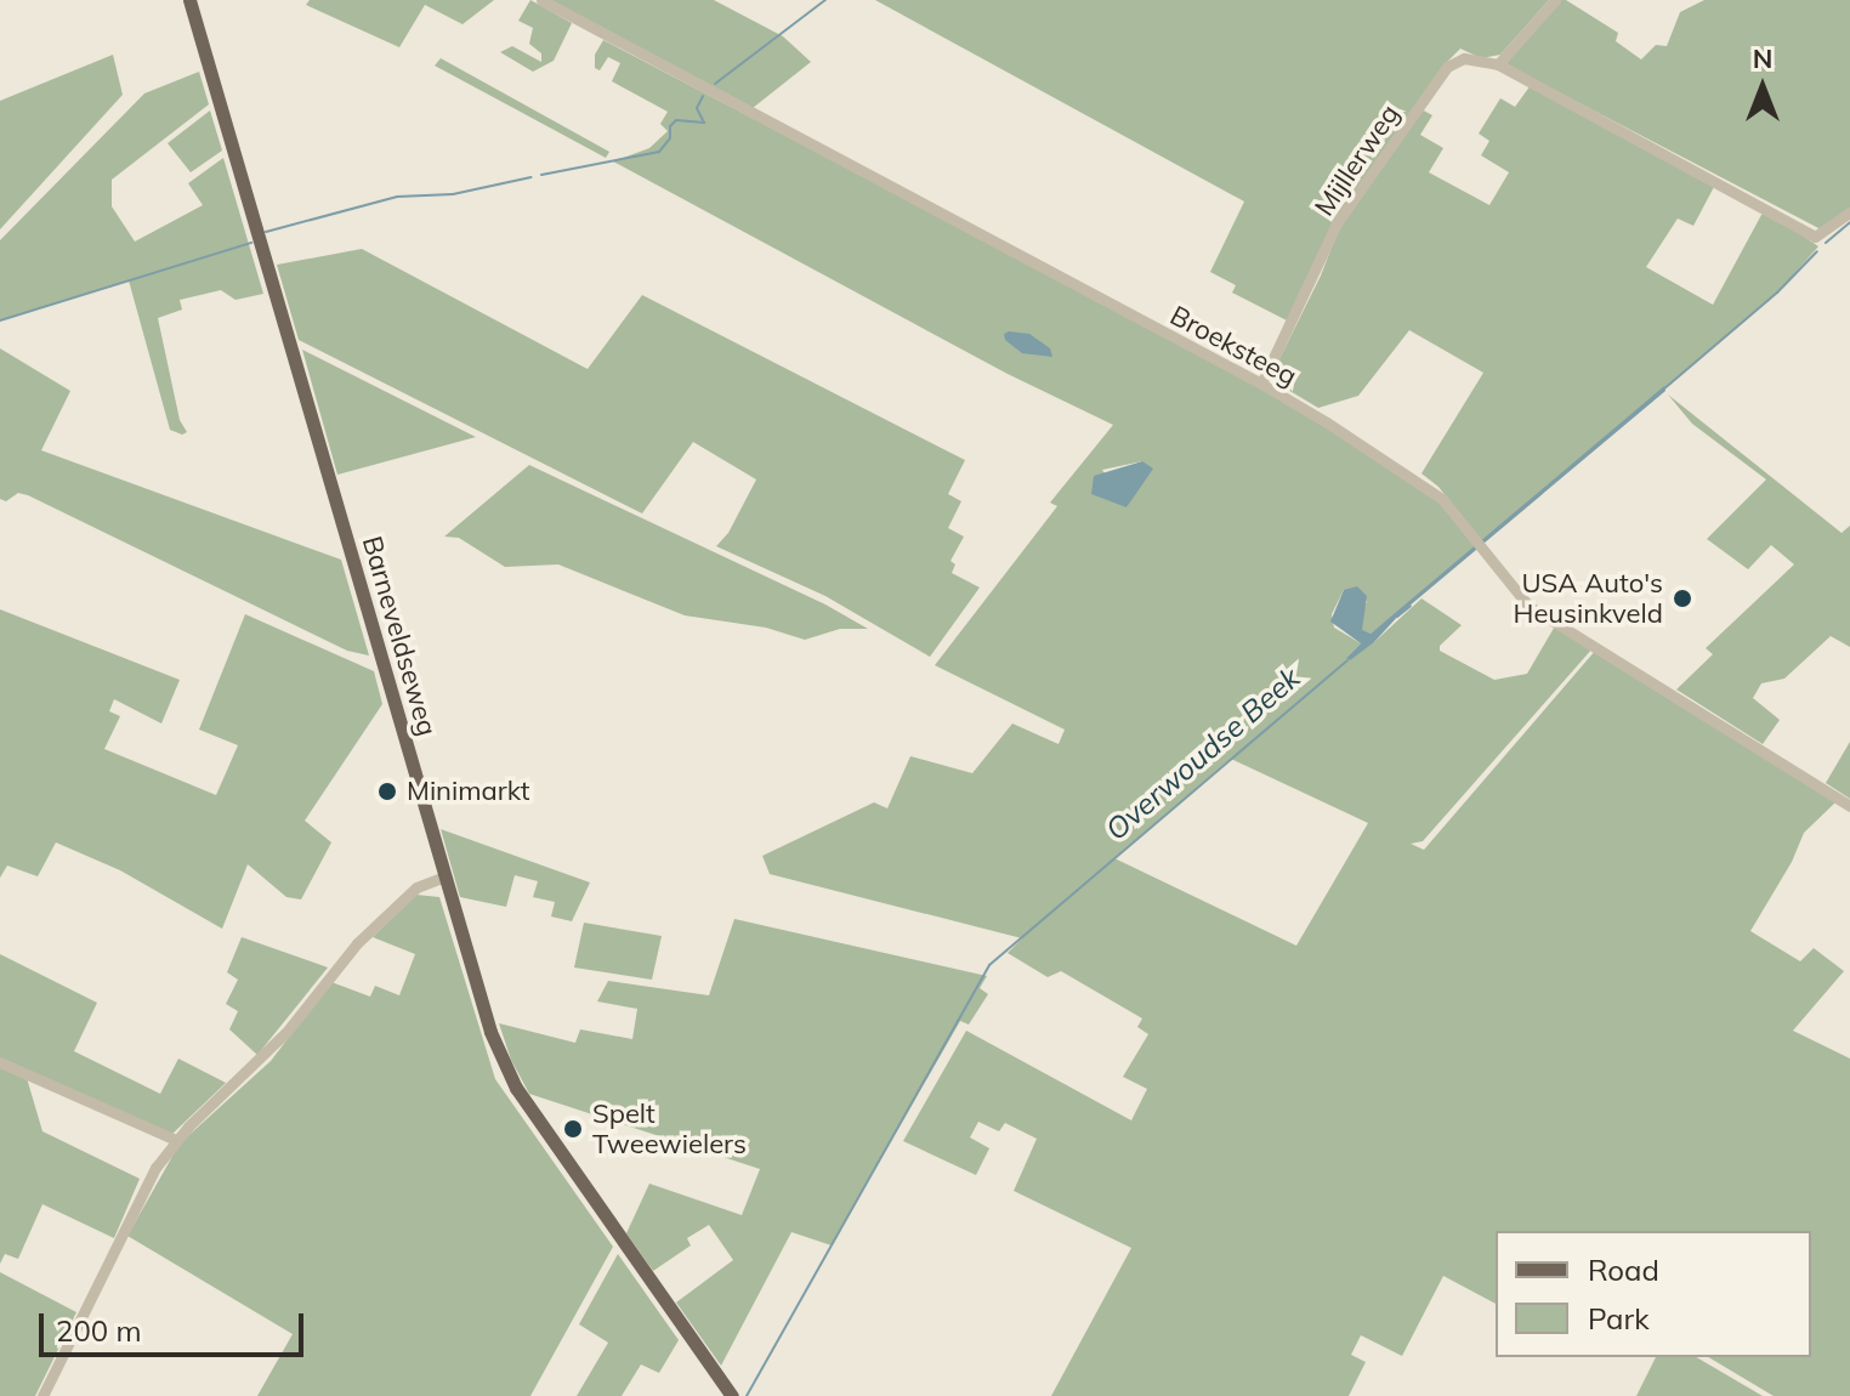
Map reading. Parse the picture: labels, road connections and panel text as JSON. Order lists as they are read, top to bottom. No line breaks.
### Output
{"streets":{"main road":["Barneveldseweg"],"street":["Mijllerweg","Broeksteeg"]},"crossings":[["Mijllerweg","Broeksteeg"]],"water":["Overwoudse Beek"],"places":["USA Auto's Heusinkveld","Minimarkt","Spelt Tweewielers"],"legend":["Road","Park"],"scale_bar":"200 m","north":"top"}
